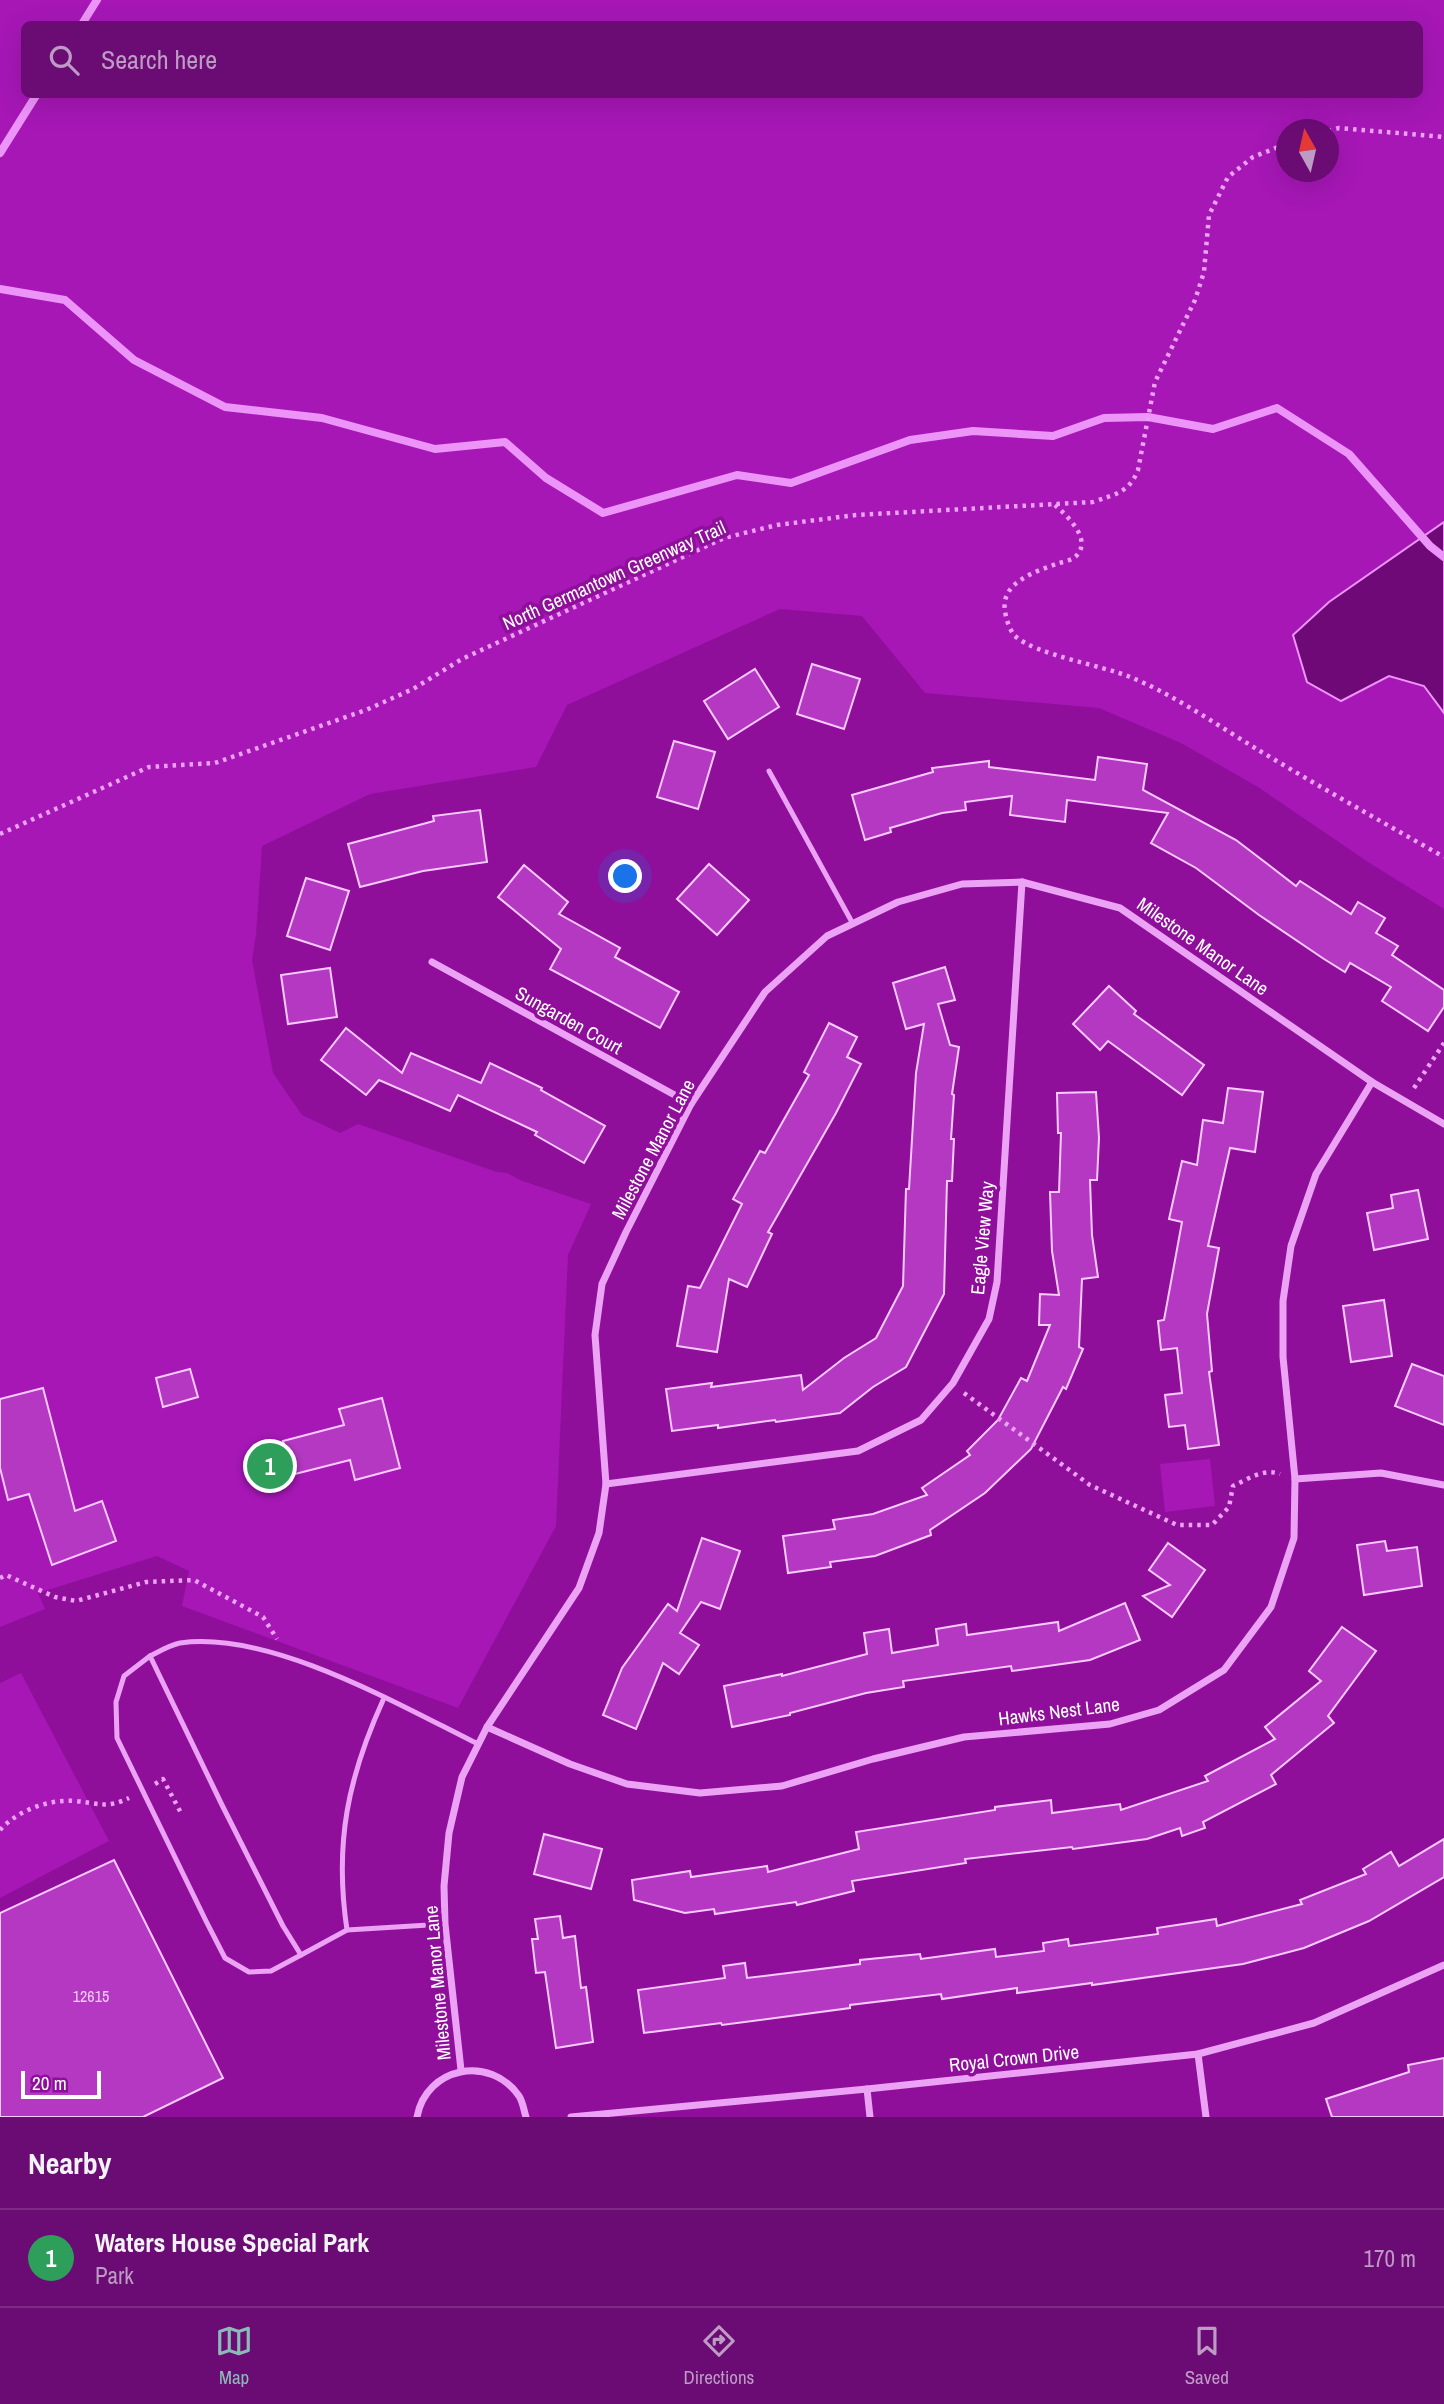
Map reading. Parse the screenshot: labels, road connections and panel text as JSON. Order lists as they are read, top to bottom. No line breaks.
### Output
{"streets":{"street":["Milestone Manor Lane","Sungarden Court","Eagle View Way","Hawks Nest Lane","Royal Crown Drive"],"path":["North Germantown Greenway Trail"]},"crossings":[["Milestone Manor Lane","Sungarden Court"],["Milestone Manor Lane","Eagle View Way"],["Milestone Manor Lane","Hawks Nest Lane"]],"house_numbers":["12615"],"scale_bar":"20 m","north":"top","page":{"search":"Search here","pins":"1","scale":"20 m","heading":"Nearby","list":[{"mark":"1","name":"Waters House Special Park","note":"Park","value":"170 m"}],"nav":["Map","Directions","Saved"]}}
